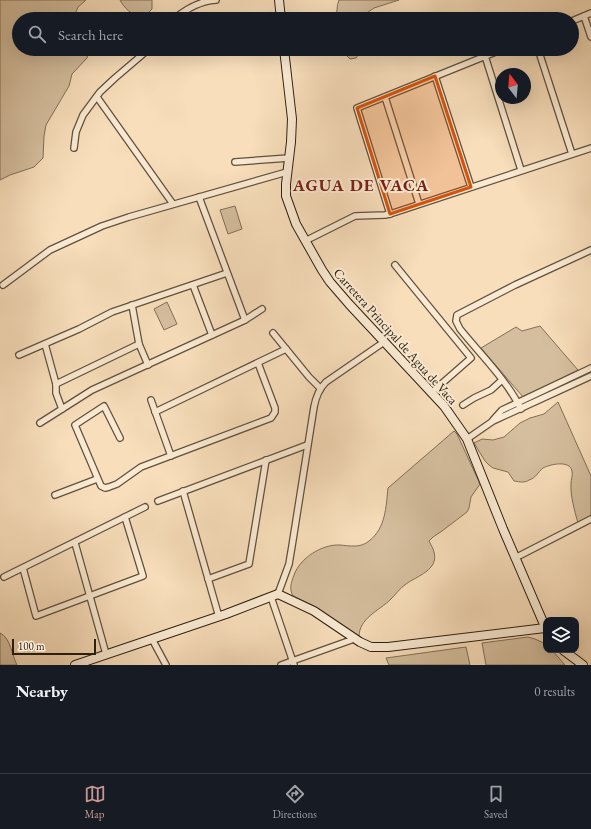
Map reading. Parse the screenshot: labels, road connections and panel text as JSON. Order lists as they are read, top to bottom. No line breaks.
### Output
{"streets":{"street":["Carretera Principal de Agua de Vaca"]},"districts":["AGUA DE VACA"],"scale_bar":"100 m","north":"top","page":{"search":"Search here","scale":"100 m","heading":["Nearby","0 results"],"nav":["Map","Directions","Saved"]}}
